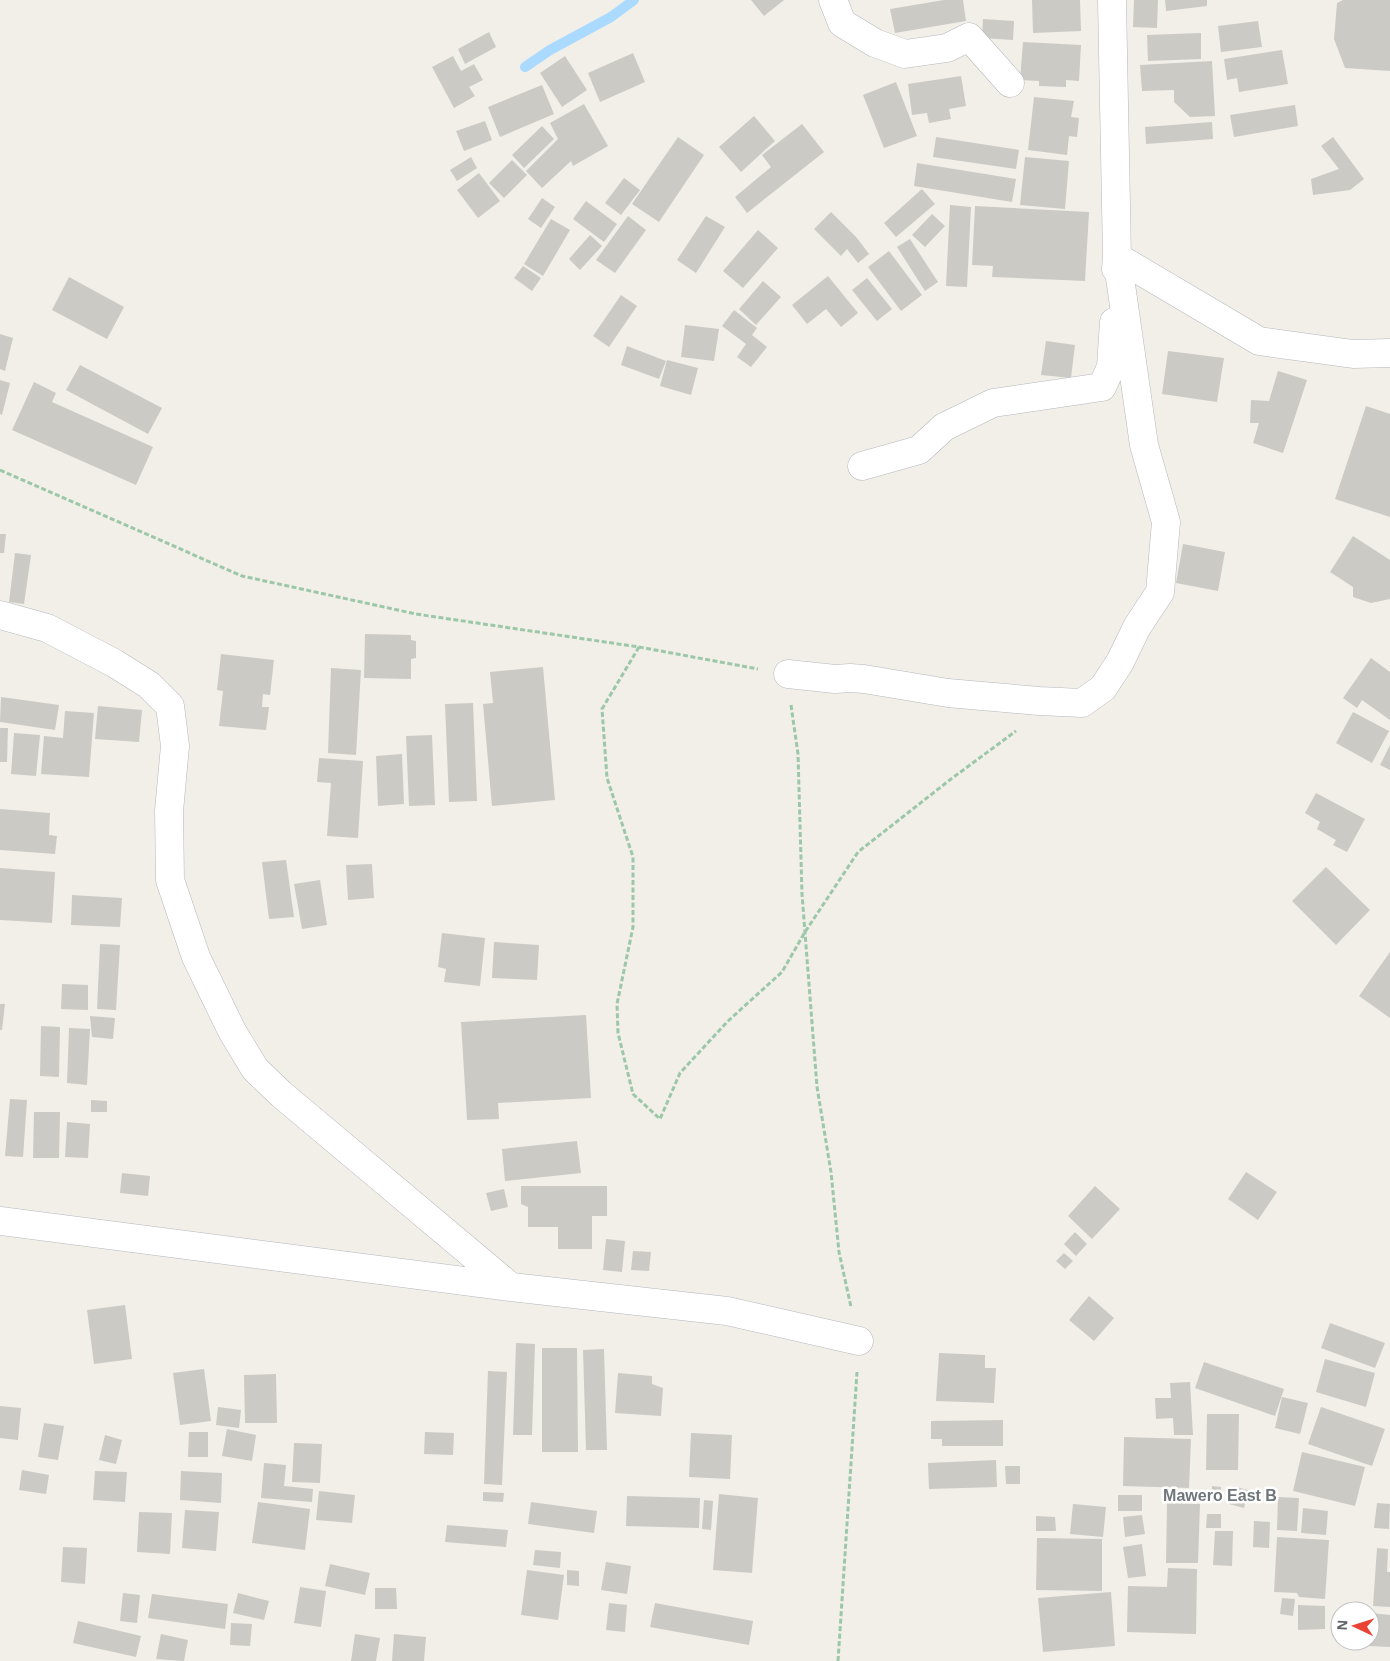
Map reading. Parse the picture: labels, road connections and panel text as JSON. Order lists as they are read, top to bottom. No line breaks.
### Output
{"districts":["Mawero East B"],"north":"left"}
